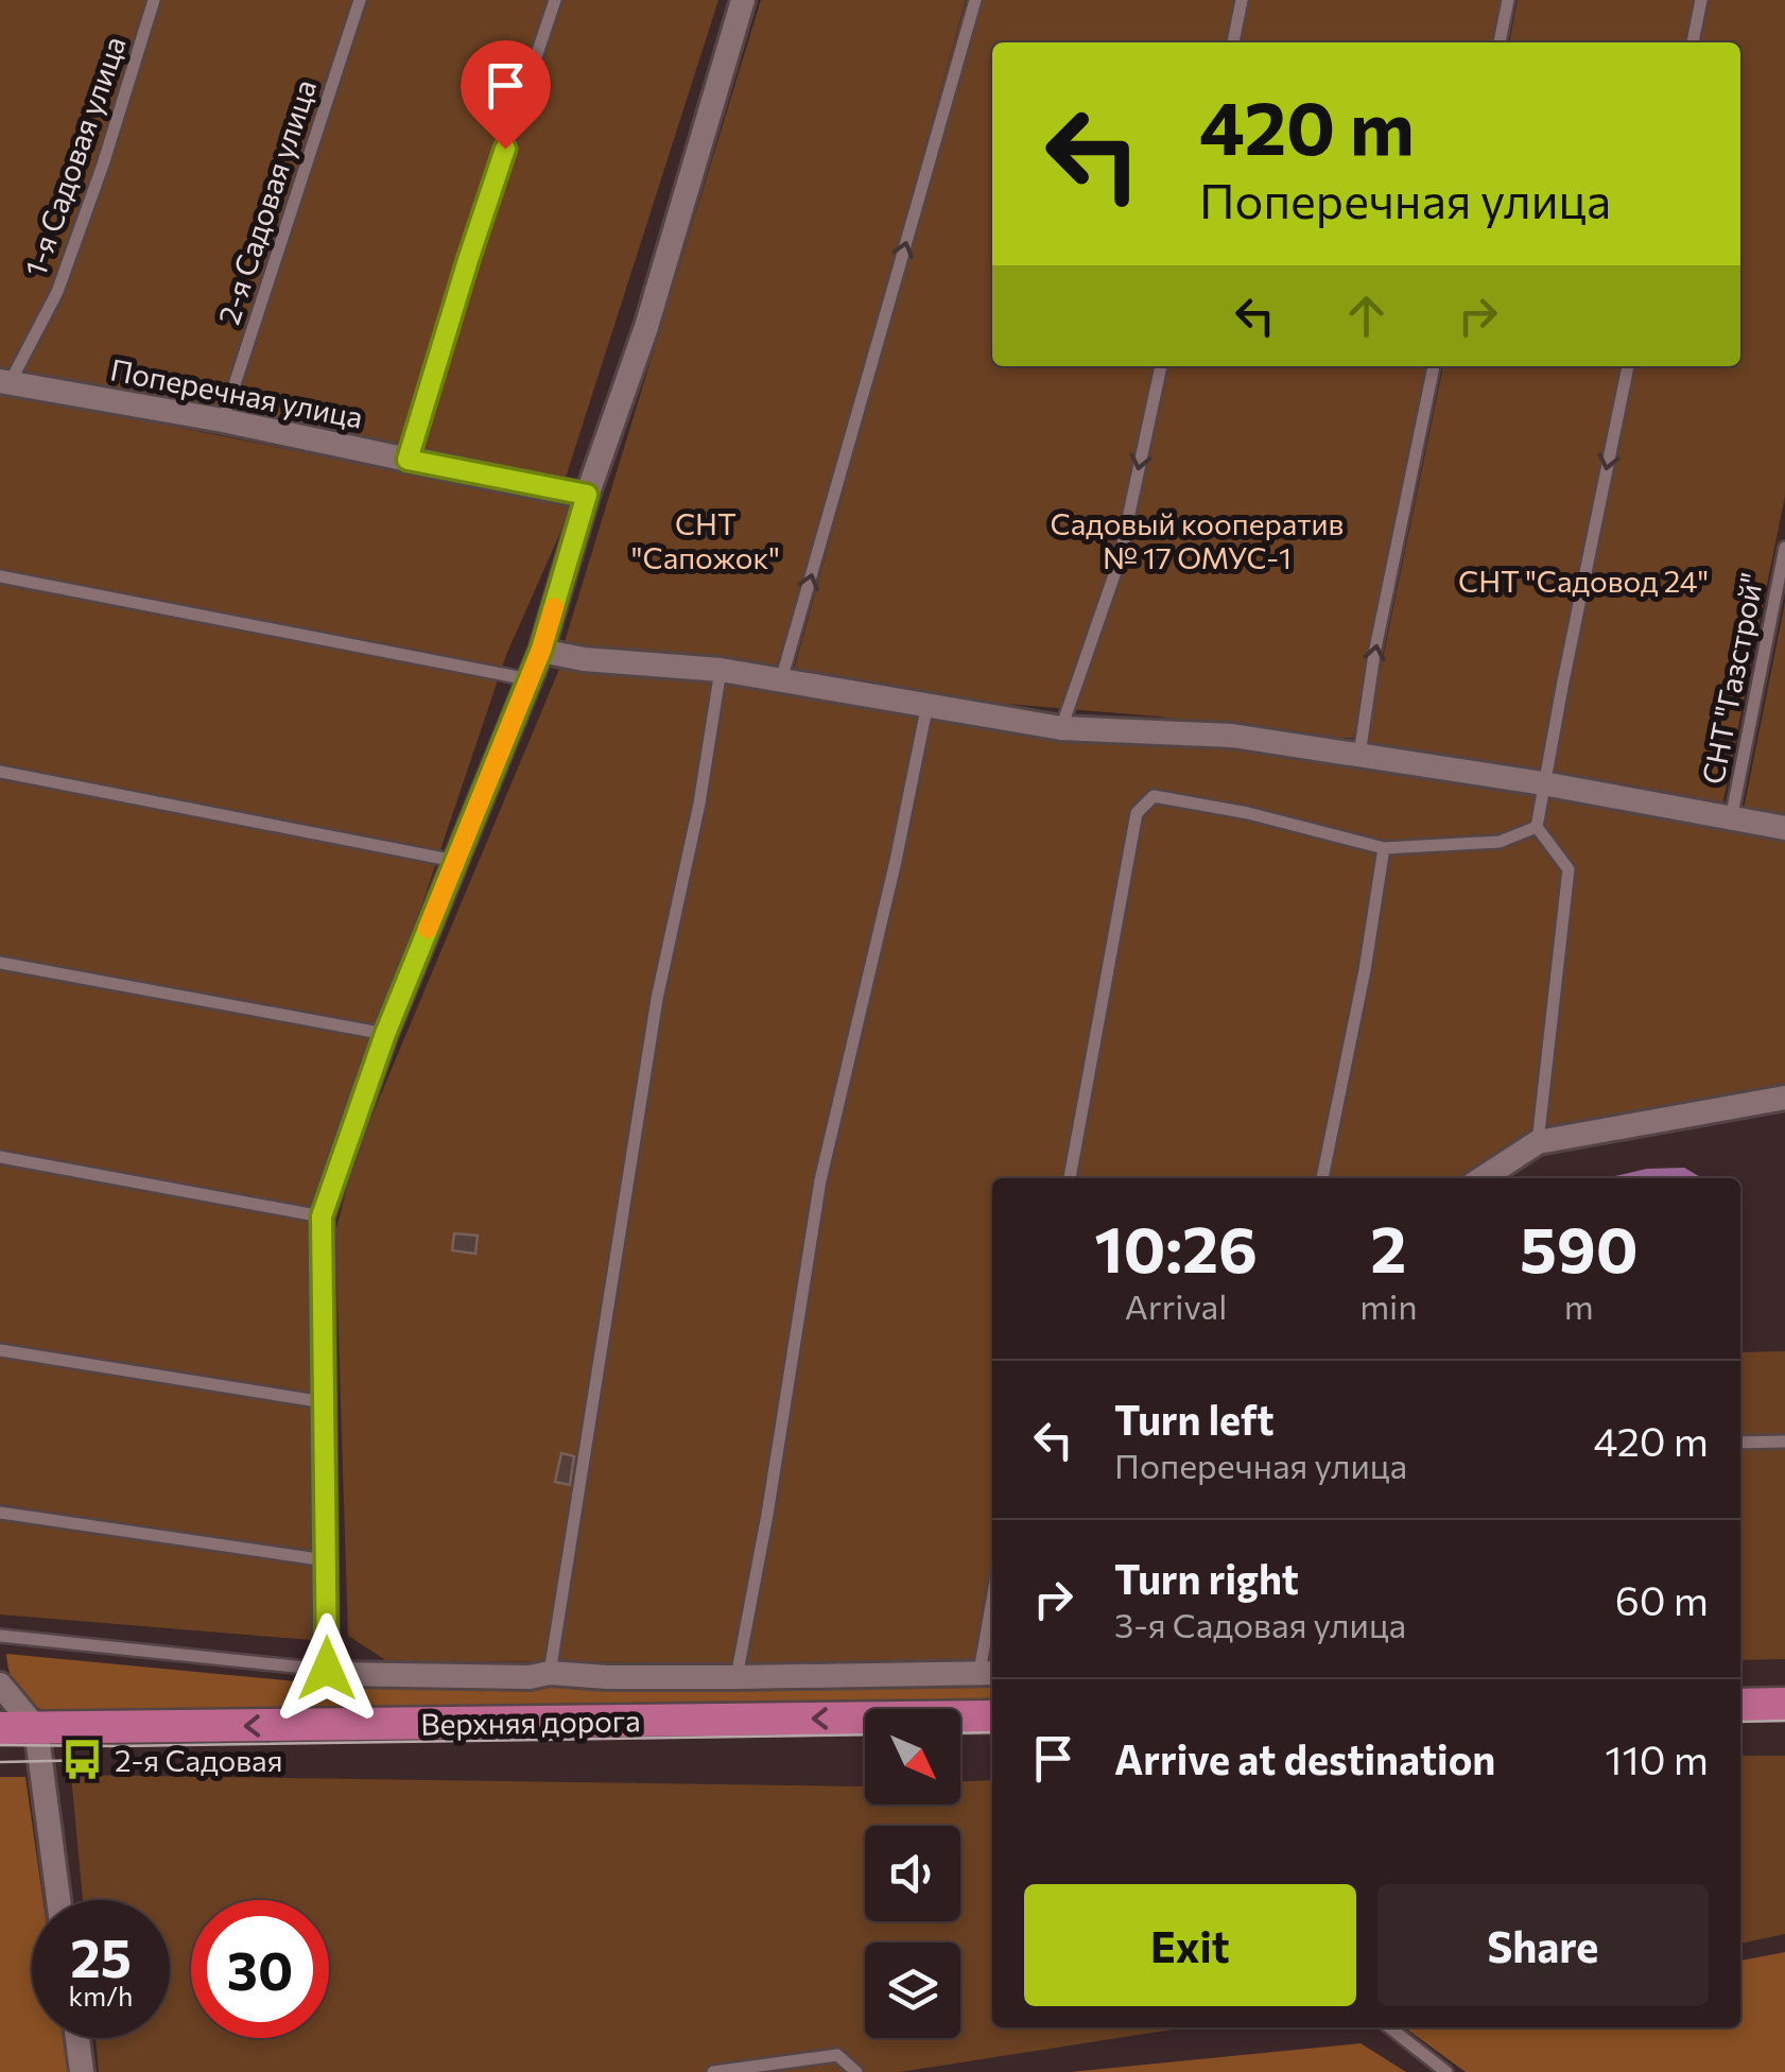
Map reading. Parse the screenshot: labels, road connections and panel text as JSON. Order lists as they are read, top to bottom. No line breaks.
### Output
{"streets":{"main road":["Верхняя дорога"],"street":["Поперечная улица"],"lane":["1-я Садовая улица","2-я Садовая улица","СНТ \"Газстрой\""]},"crossings":[["1-я Садовая улица","Поперечная улица"],["2-я Садовая улица","Поперечная улица"]],"one_way":["Верхняя дорога"],"parks":["СНТ \"Сапожок\"","Садовый кооператив № 17 ОМУС-1","СНТ \"Садовод 24\""],"places":{"bus stop":["2-я Садовая"]},"north":"bottom right","page":{"turn":["420 m","Поперечная улица"],"eta":["10:26","Arrival","2","min","590","m"],"list":[{"name":"Turn left","note":"Поперечная улица","value":"420 m"},{"name":"Turn right","note":"3-я Садовая улица","value":"60 m"},{"name":"Arrive at destination","value":"110 m"}],"buttons":["Exit","Share"],"speed":"25 km/h","limit":"30"}}
